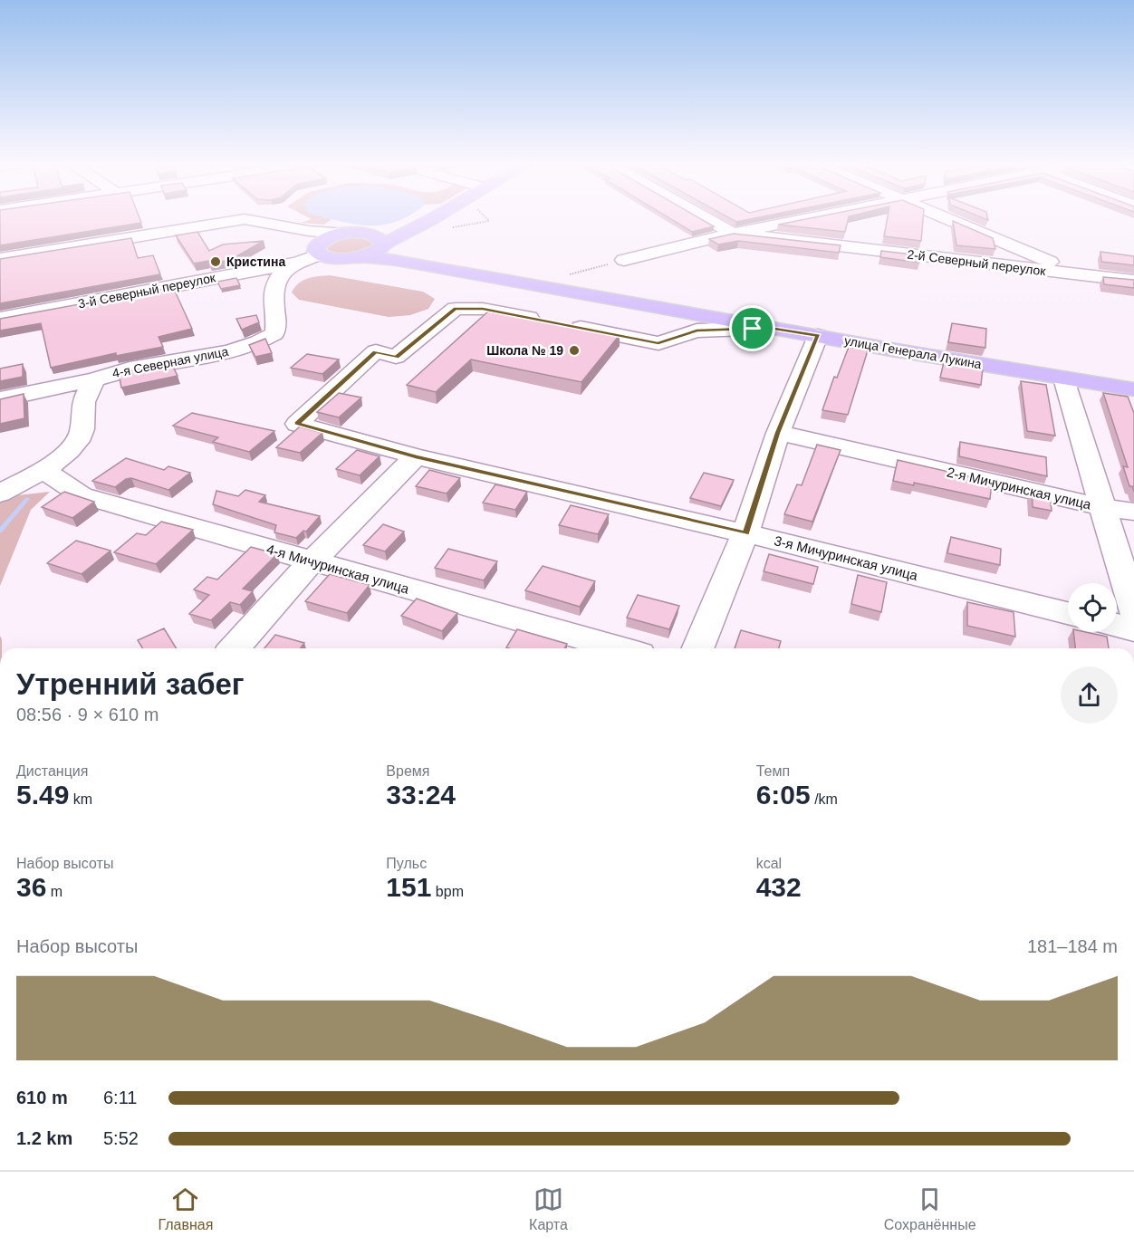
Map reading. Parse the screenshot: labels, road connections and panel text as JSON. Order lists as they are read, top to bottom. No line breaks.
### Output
{"streets":{"main road":["улица Генерала Лукина"],"street":["2-й Северный переулок","3-й Северный переулок","4-я Северная улица","2-я Мичуринская улица","3-я Мичуринская улица","4-я Мичуринская улица"]},"crossings":[["3-й Северный переулок","улица Генерала Лукина"],["3-й Северный переулок","4-я Северная улица"]],"places":["Кристина","Школа № 19"],"page":{"heading":["Утренний забег","08:56 · 9 × 610 m"],"stats":[["Дистанция","5.49 km"],["Время","33:24"],["Темп","6:05 /km"],["Набор высоты","36 m"],["Пульс","151 bpm"],["kcal","432"]],"chart":["Набор высоты","181–184 m"],"list":[{"name":"610 m","note":"6:11"},{"name":"1.2 km","note":"5:52"}],"tabs":["Главная","Карта","Сохранённые"]}}
